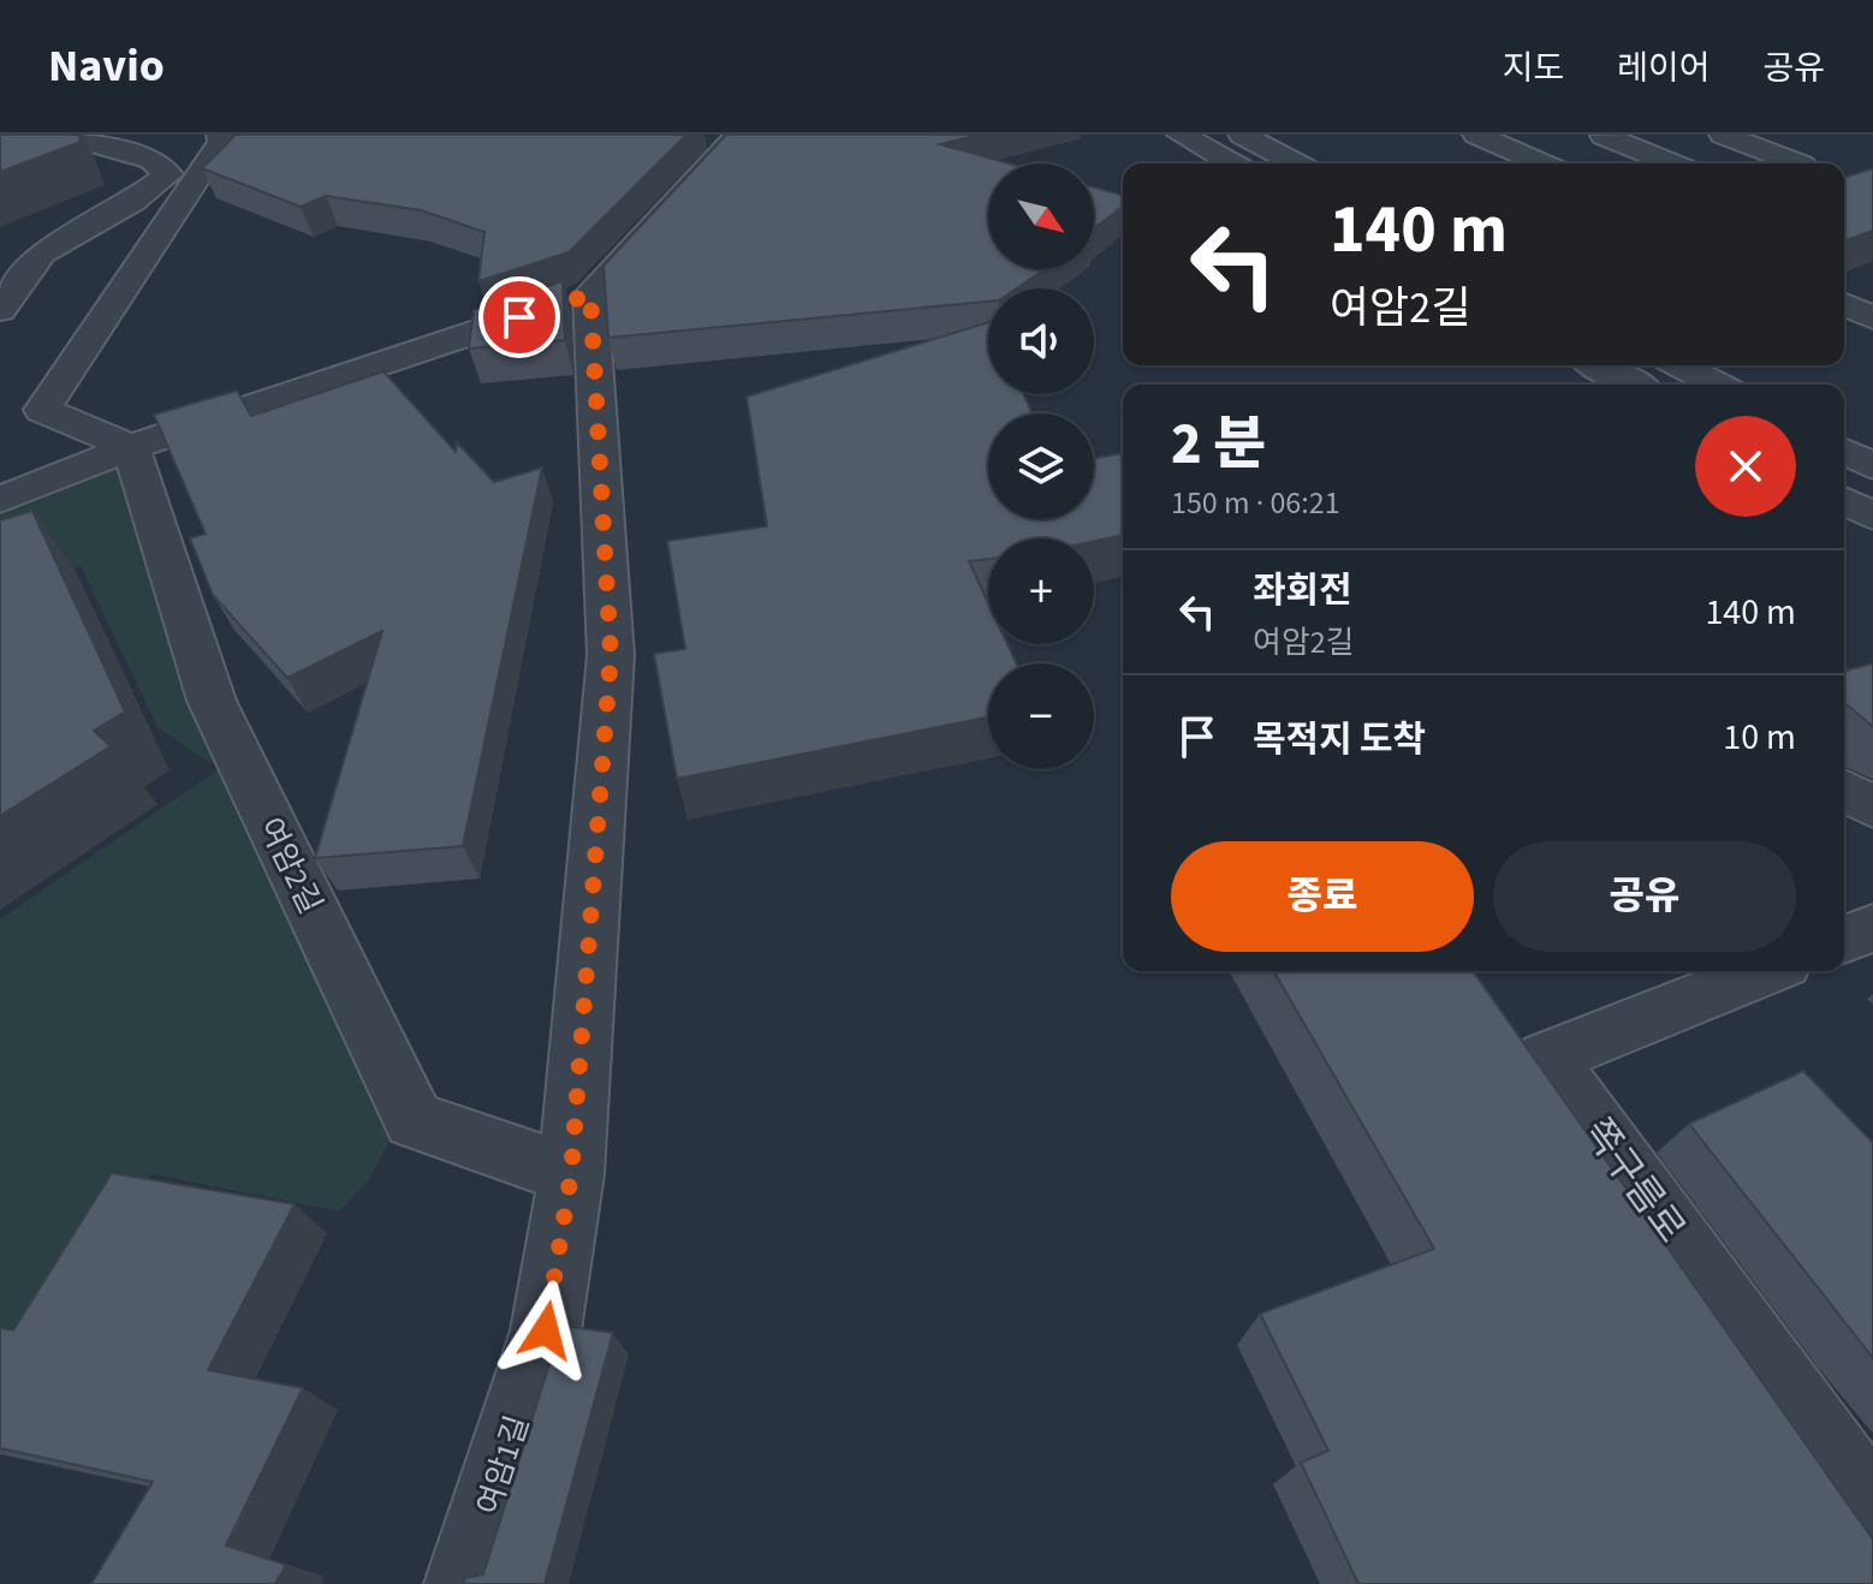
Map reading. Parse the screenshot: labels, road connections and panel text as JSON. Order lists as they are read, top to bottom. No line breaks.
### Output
{"streets":{"street":["여암2길","쪽구름로","여암1길"]},"crossings":[["여암2길","여암1길"]],"north":"bottom right","page":{"header":"Navio","nav":["지도","레이어","공유"],"map_buttons":["+","−"],"turn":["140 m","여암2길"],"heading":["2 분","150 m · 06:21"],"list":[{"name":"좌회전","note":"여암2길","value":"140 m"},{"name":"목적지 도착","value":"10 m"}],"buttons":["종료","공유"]}}
